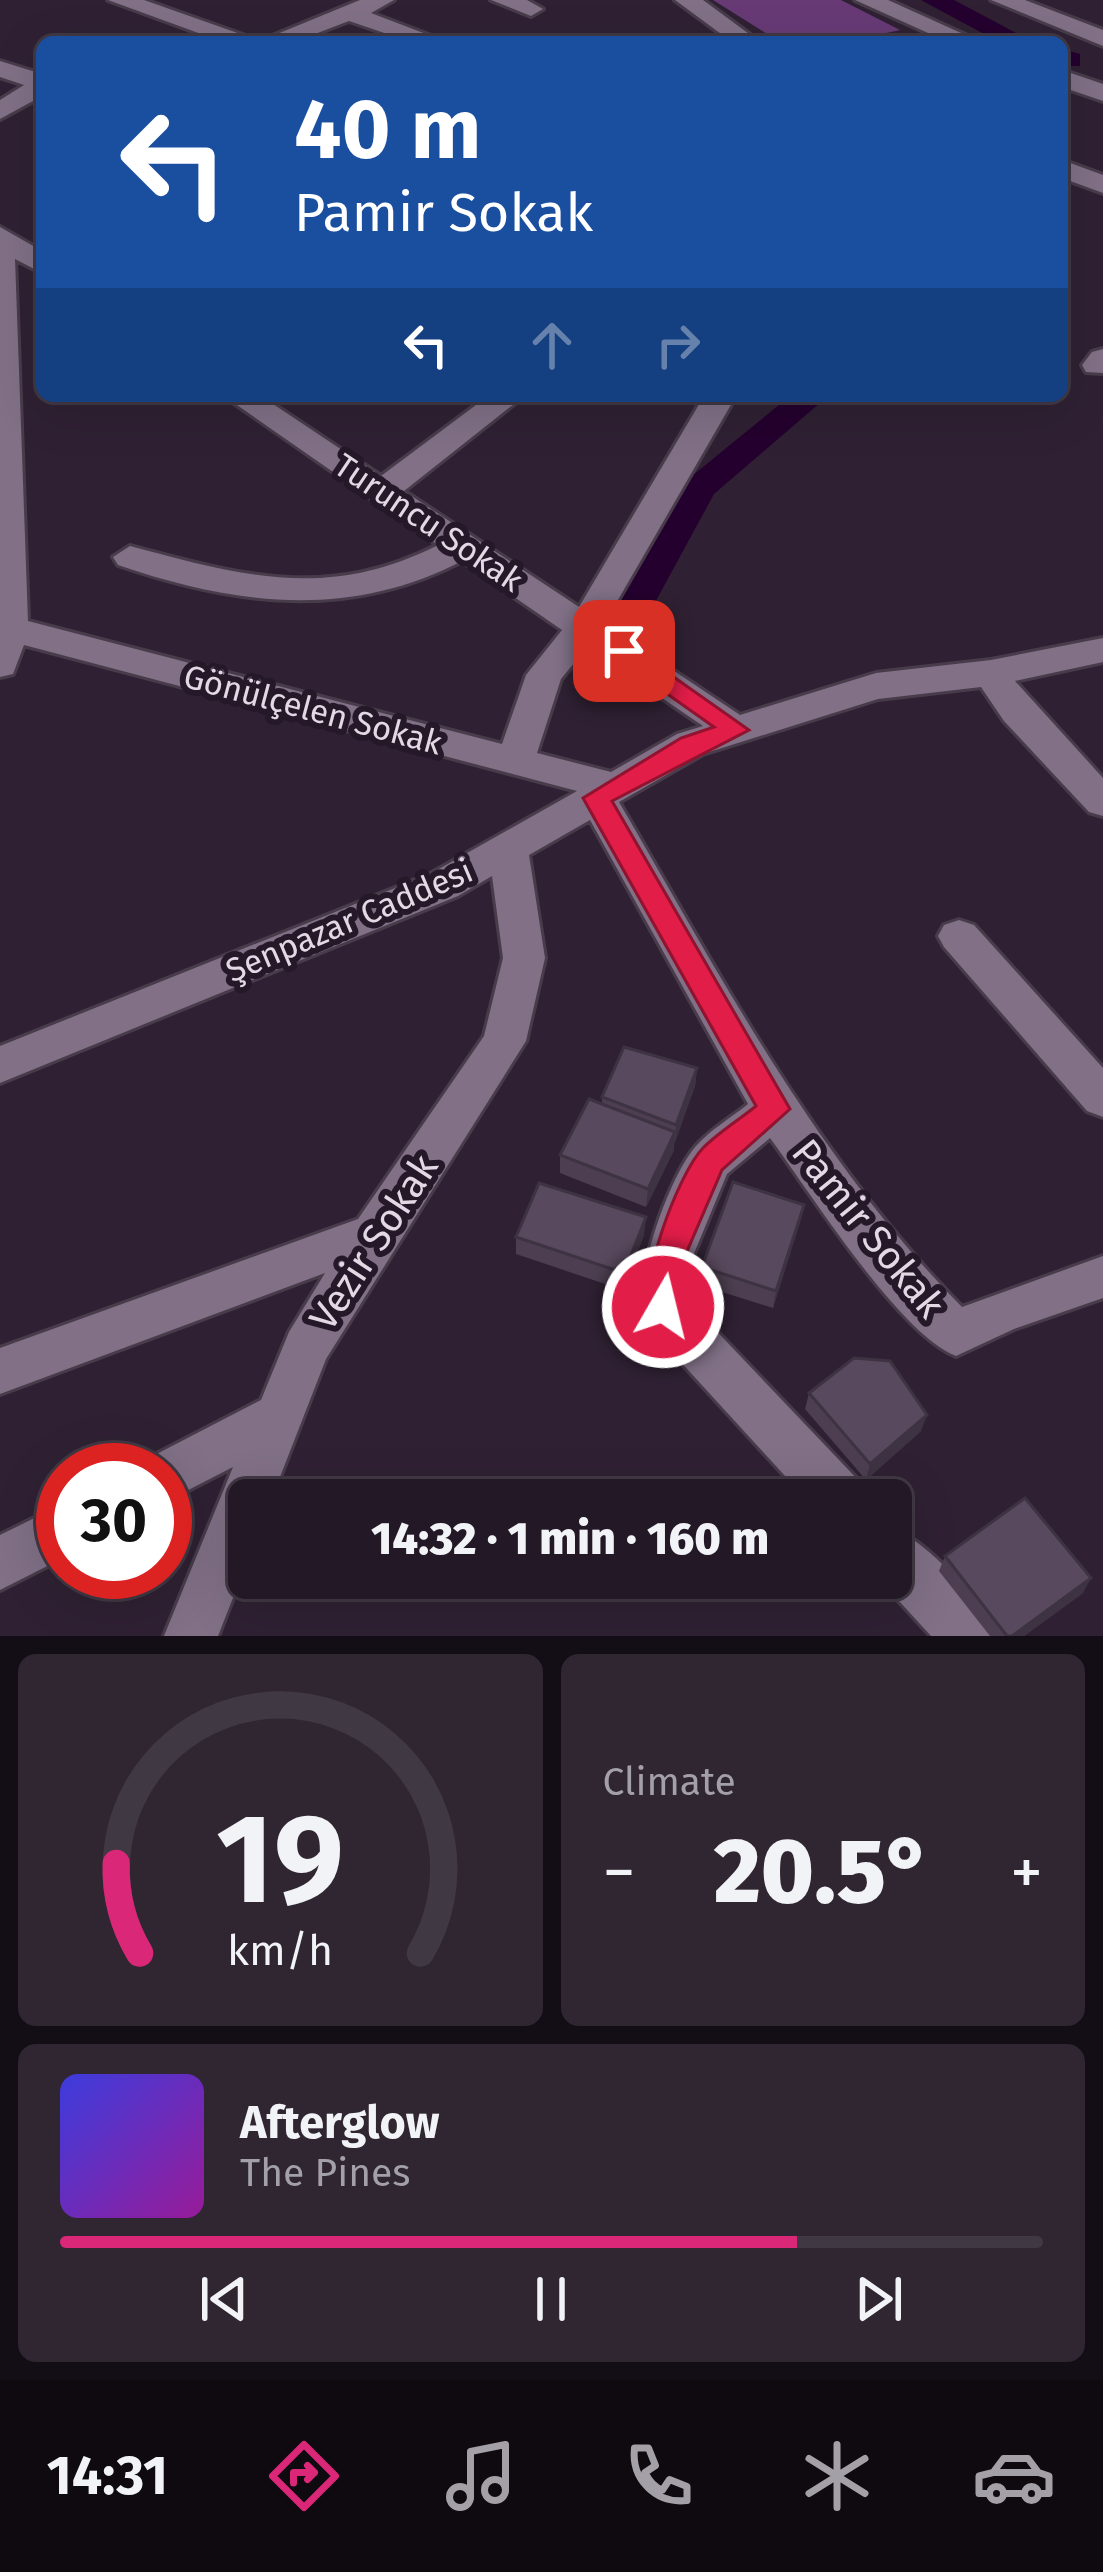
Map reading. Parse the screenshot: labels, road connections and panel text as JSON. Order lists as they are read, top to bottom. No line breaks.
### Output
{"streets":{"street":["Turuncu Sokak","Gönülçelen Sokak","Şenpazar Caddesi","Pamir Sokak","Vezir Sokak"]},"crossings":[["Turuncu Sokak","Şenpazar Caddesi"],["Gönülçelen Sokak","Şenpazar Caddesi"],["Gönülçelen Sokak","Pamir Sokak"],["Şenpazar Caddesi","Pamir Sokak"],["Şenpazar Caddesi","Vezir Sokak"]],"page":{"turn":["40 m","Pamir Sokak"],"limit":"30","trip":"14:32 · 1 min · 160 m","tile":"Climate","heat":["−","20.5°","+"],"song":["Afterglow","The Pines"],"tabs":"14:31","gauge":["19","km/h"]}}
